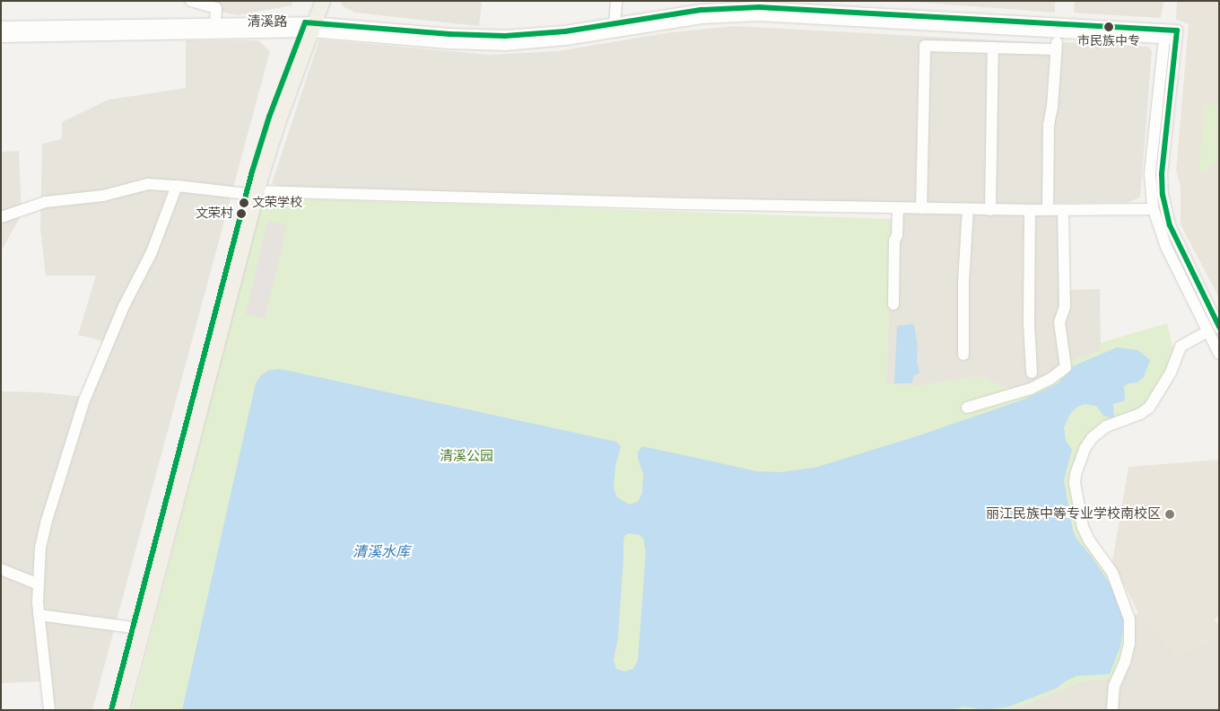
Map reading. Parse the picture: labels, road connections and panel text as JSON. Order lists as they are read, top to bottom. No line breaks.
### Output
{"streets":{"street":["清溪路"]},"water":["清溪水库"],"parks":["清溪公园"],"places":["市民族中专","文荣学校","文荣村","丽江民族中等专业学校南校区"]}
